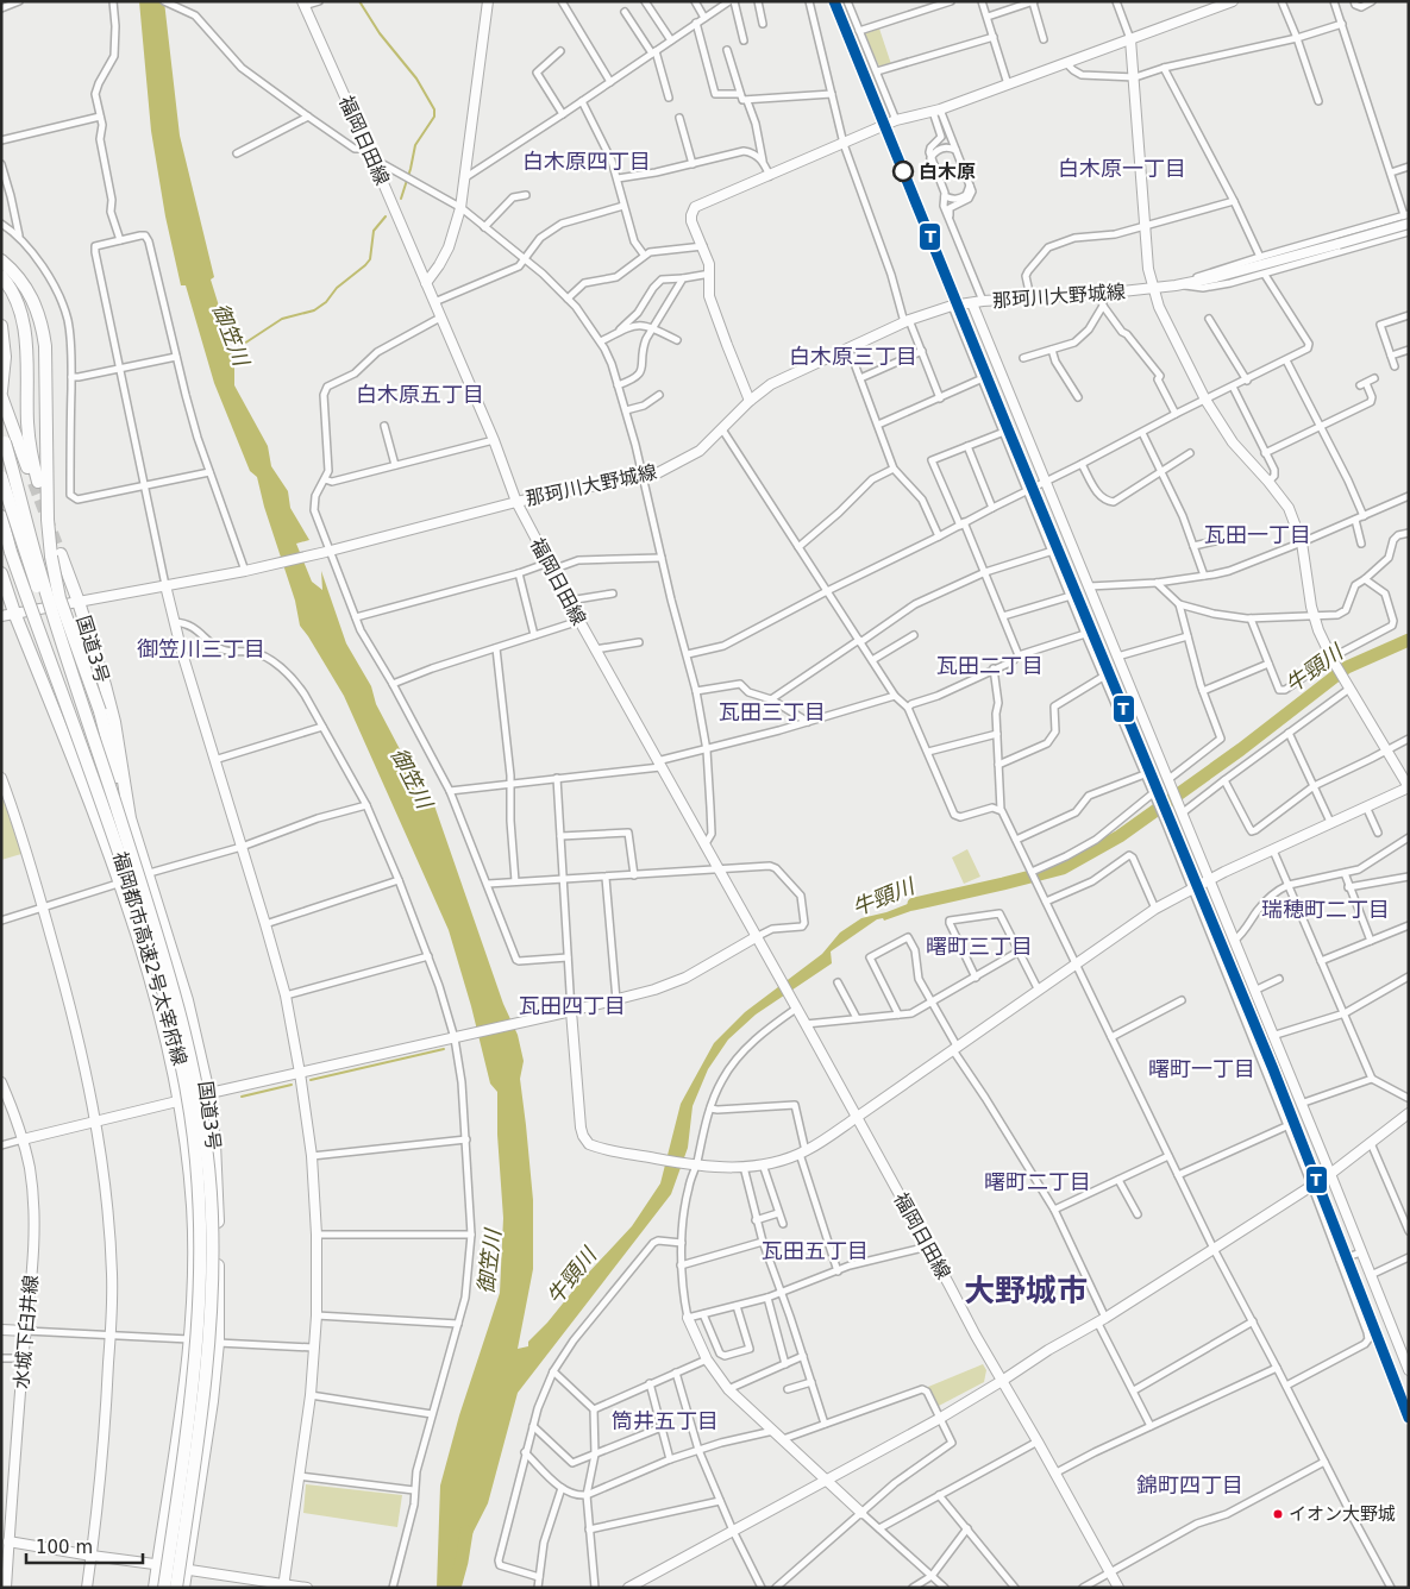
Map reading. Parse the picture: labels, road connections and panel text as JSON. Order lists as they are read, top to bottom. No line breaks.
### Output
{"streets":{"highway":["国道3号","福岡都市高速2号太宰府線"],"street":["福岡日田線","那珂川大野城線","水城下臼井線"]},"crossings":[["福岡日田線","那珂川大野城線"],["那珂川大野城線","国道3号"]],"districts":["白木原四丁目","白木原一丁目","白木原三丁目","白木原五丁目","瓦田一丁目","御笠川三丁目","瓦田二丁目","瓦田三丁目","瑞穂町二丁目","曙町三丁目","瓦田四丁目","曙町一丁目","曙町二丁目","瓦田五丁目","大野城市","筒井五丁目","錦町四丁目"],"water":["御笠川","牛頸川"],"places":["白木原","イオン大野城"],"lines":["transit line T"],"scale_bar":"100 m"}
